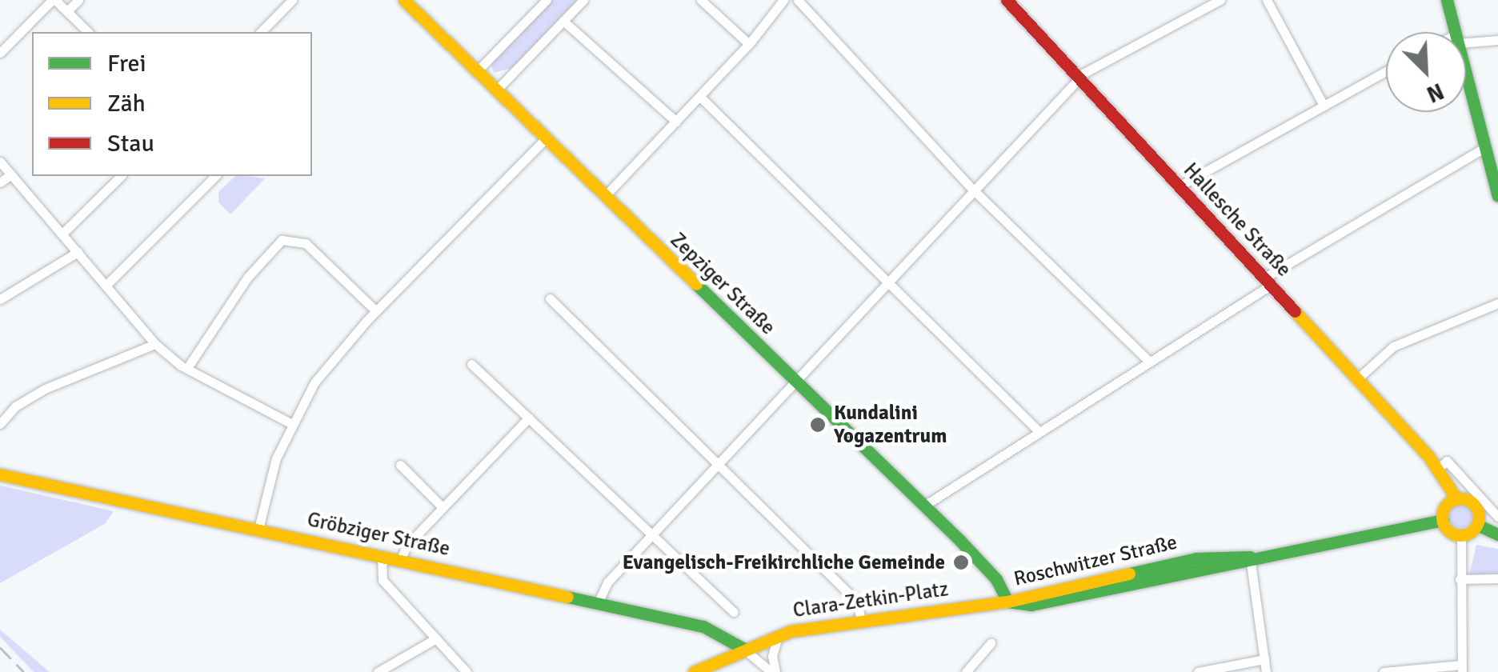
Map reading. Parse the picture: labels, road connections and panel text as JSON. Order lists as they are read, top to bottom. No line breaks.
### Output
{"streets":{"main road":["Hallesche Straße","Zepziger Straße","Gröbziger Straße","Roschwitzer Straße","Clara-Zetkin-Platz"]},"crossings":[["Hallesche Straße","Roschwitzer Straße"],["Zepziger Straße","Roschwitzer Straße"],["Zepziger Straße","Clara-Zetkin-Platz"],["Gröbziger Straße","Clara-Zetkin-Platz"],["Roschwitzer Straße","Clara-Zetkin-Platz"]],"places":["Kundalini Yogazentrum","Evangelisch-Freikirchliche Gemeinde"],"legend":["Frei","Zäh","Stau"],"north":"bottom right"}
